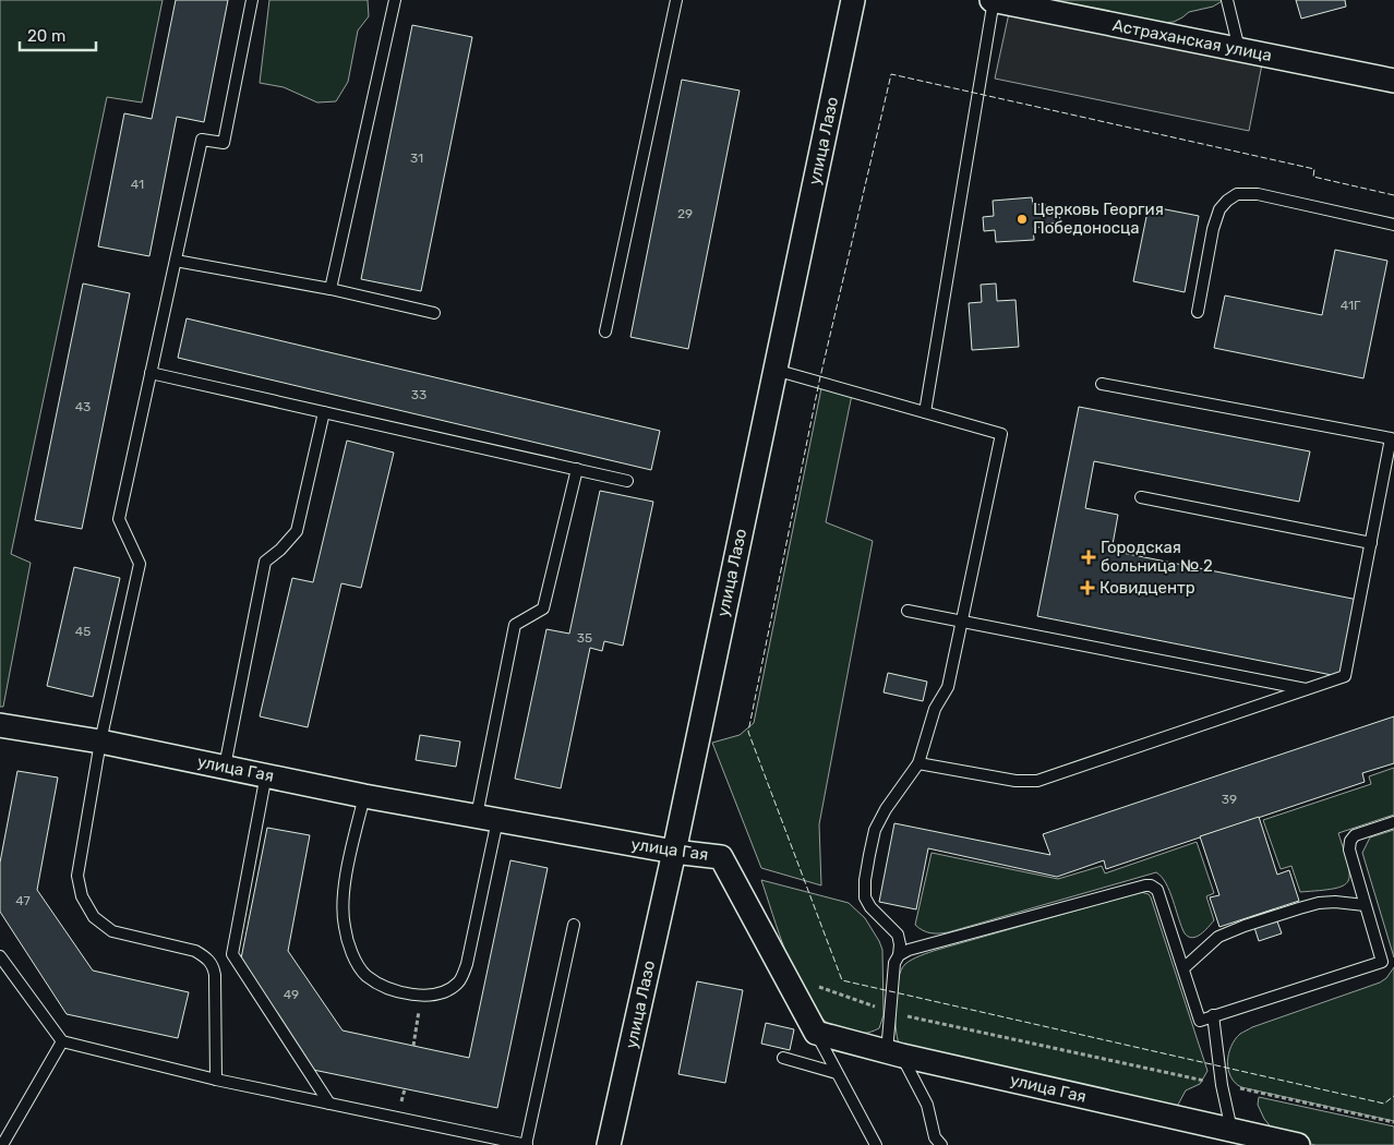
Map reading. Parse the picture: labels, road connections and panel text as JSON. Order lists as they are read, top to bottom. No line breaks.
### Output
{"streets":{"street":["Астраханская улица","улица Лазо","улица Гая"]},"crossings":[["улица Лазо","улица Гая"]],"places":{"other":["Церковь Георгия Победоносца"],"health":["Городская больница № 2","Ковидцентр"]},"house_numbers":["31","41","29","41Г","33","43","45","35","39","47","49"],"scale_bar":"20 m"}
